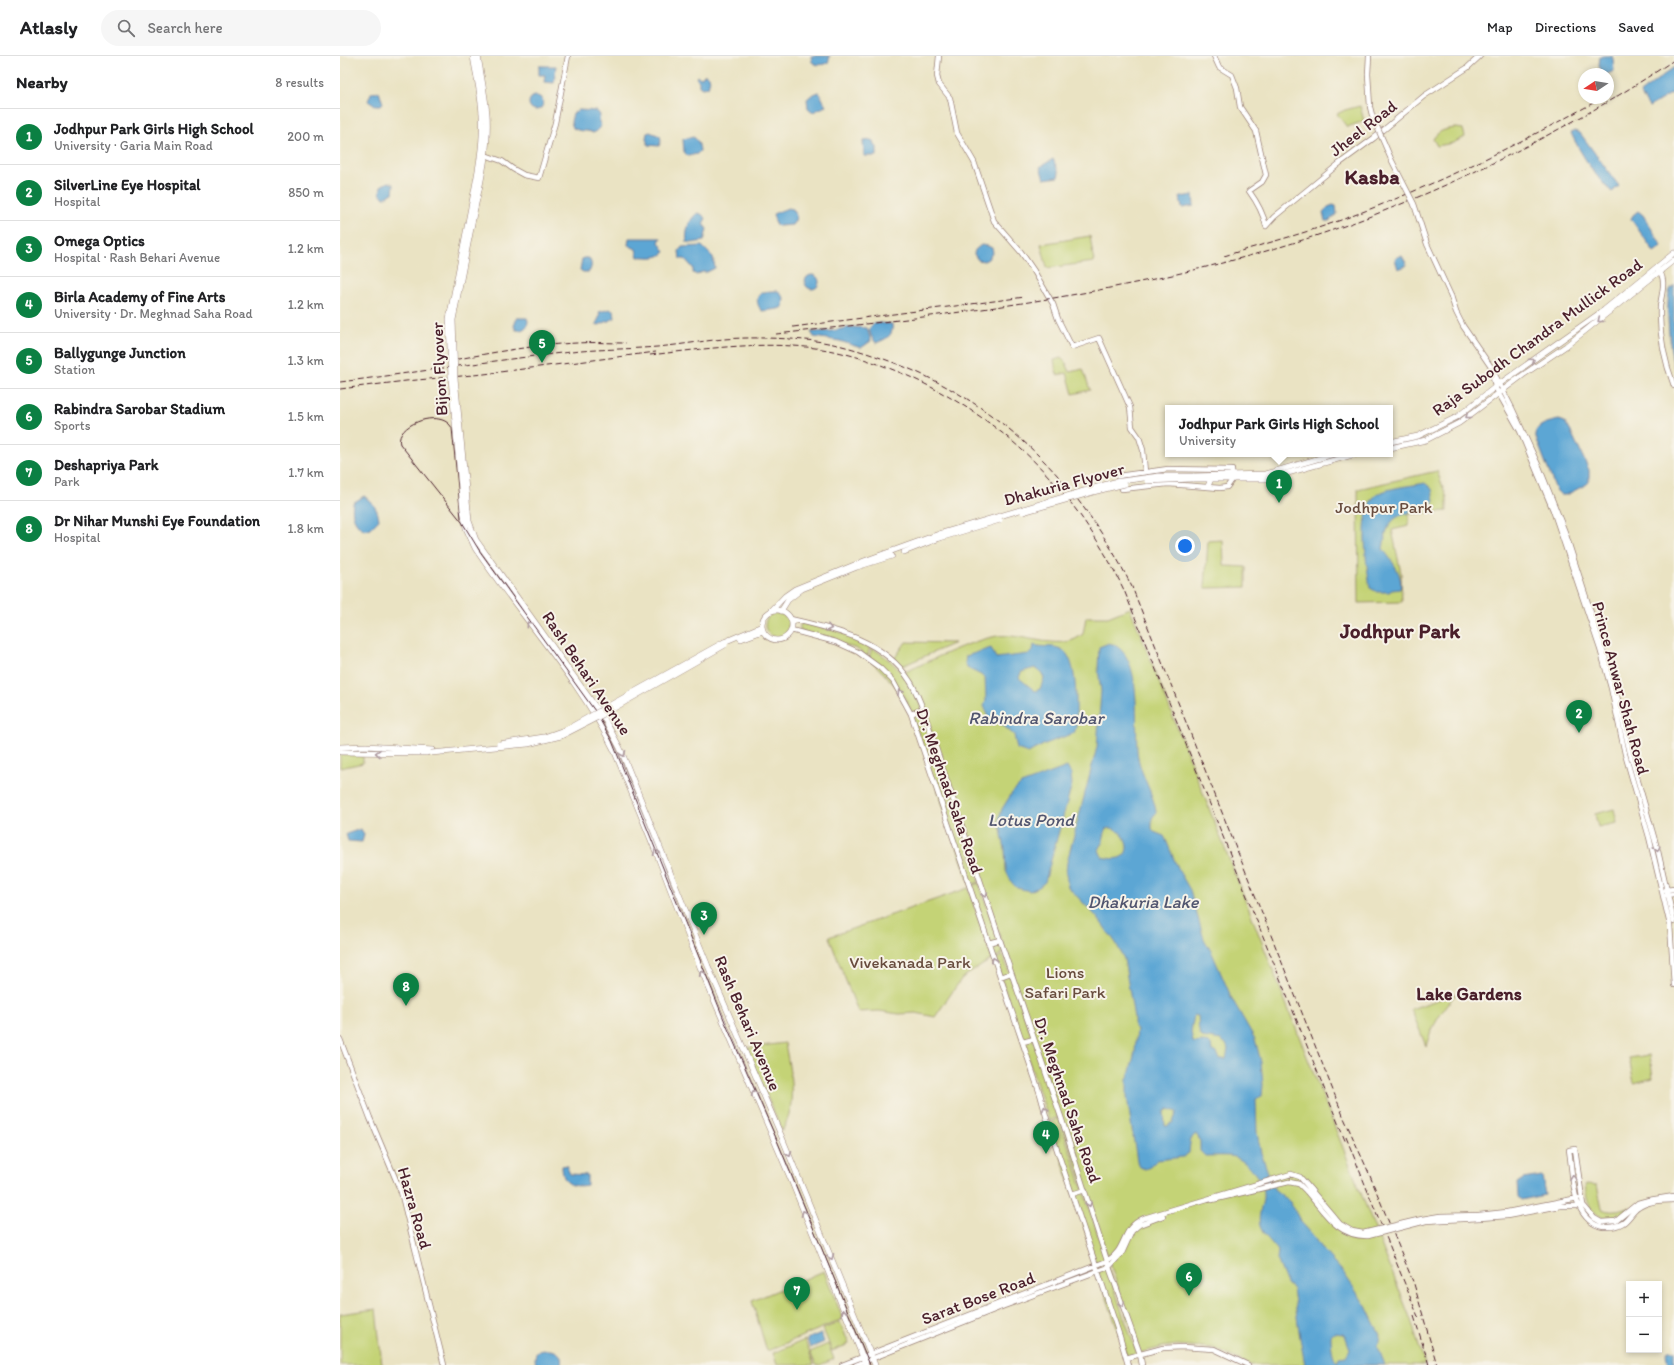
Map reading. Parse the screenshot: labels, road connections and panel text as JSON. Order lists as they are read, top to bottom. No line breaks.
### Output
{"streets":{"main road":["Jheel Road","Raja Subodh Chandra Mullick Road","Bijon Flyover","Dhakuria Flyover","Rash Behari Avenue","Prince Anwar Shah Road","Dr. Meghnad Saha Road","Hazra Road"]},"crossings":[["Raja Subodh Chandra Mullick Road","Prince Anwar Shah Road"],["Bijon Flyover","Rash Behari Avenue"]],"districts":["Kasba","Jodhpur Park","Lake Gardens"],"water":["Rabindra Sarobar","Lotus Pond","Dhakuria Lake"],"parks":["Jodhpur Park","Vivekanada Park","Lions Safari Park"],"north":"left","page":{"header":"Atlasly","search":"Search here","nav":["Map","Directions","Saved"],"heading":["Nearby","8 results"],"list":[{"mark":"1","name":"Jodhpur Park Girls High School","note":"University · Garia Main Road","value":"200 m"},{"mark":"2","name":"SilverLine Eye Hospital","note":"Hospital","value":"850 m"},{"mark":"3","name":"Omega Optics","note":"Hospital · Rash Behari Avenue","value":"1.2 km"},{"mark":"4","name":"Birla Academy of Fine Arts","note":"University · Dr. Meghnad Saha Road","value":"1.2 km"},{"mark":"5","name":"Ballygunge Junction","note":"Station","value":"1.3 km"},{"mark":"6","name":"Rabindra Sarobar Stadium","note":"Sports","value":"1.5 km"},{"mark":"7","name":"Deshapriya Park","note":"Park","value":"1.7 km"},{"mark":"8","name":"Dr Nihar Munshi Eye Foundation","note":"Hospital","value":"1.8 km"}],"pins":["5","1","2","3","8","4","6","7"],"popup":["Jodhpur Park Girls High School","University"],"map_buttons":["+","−"]}}
